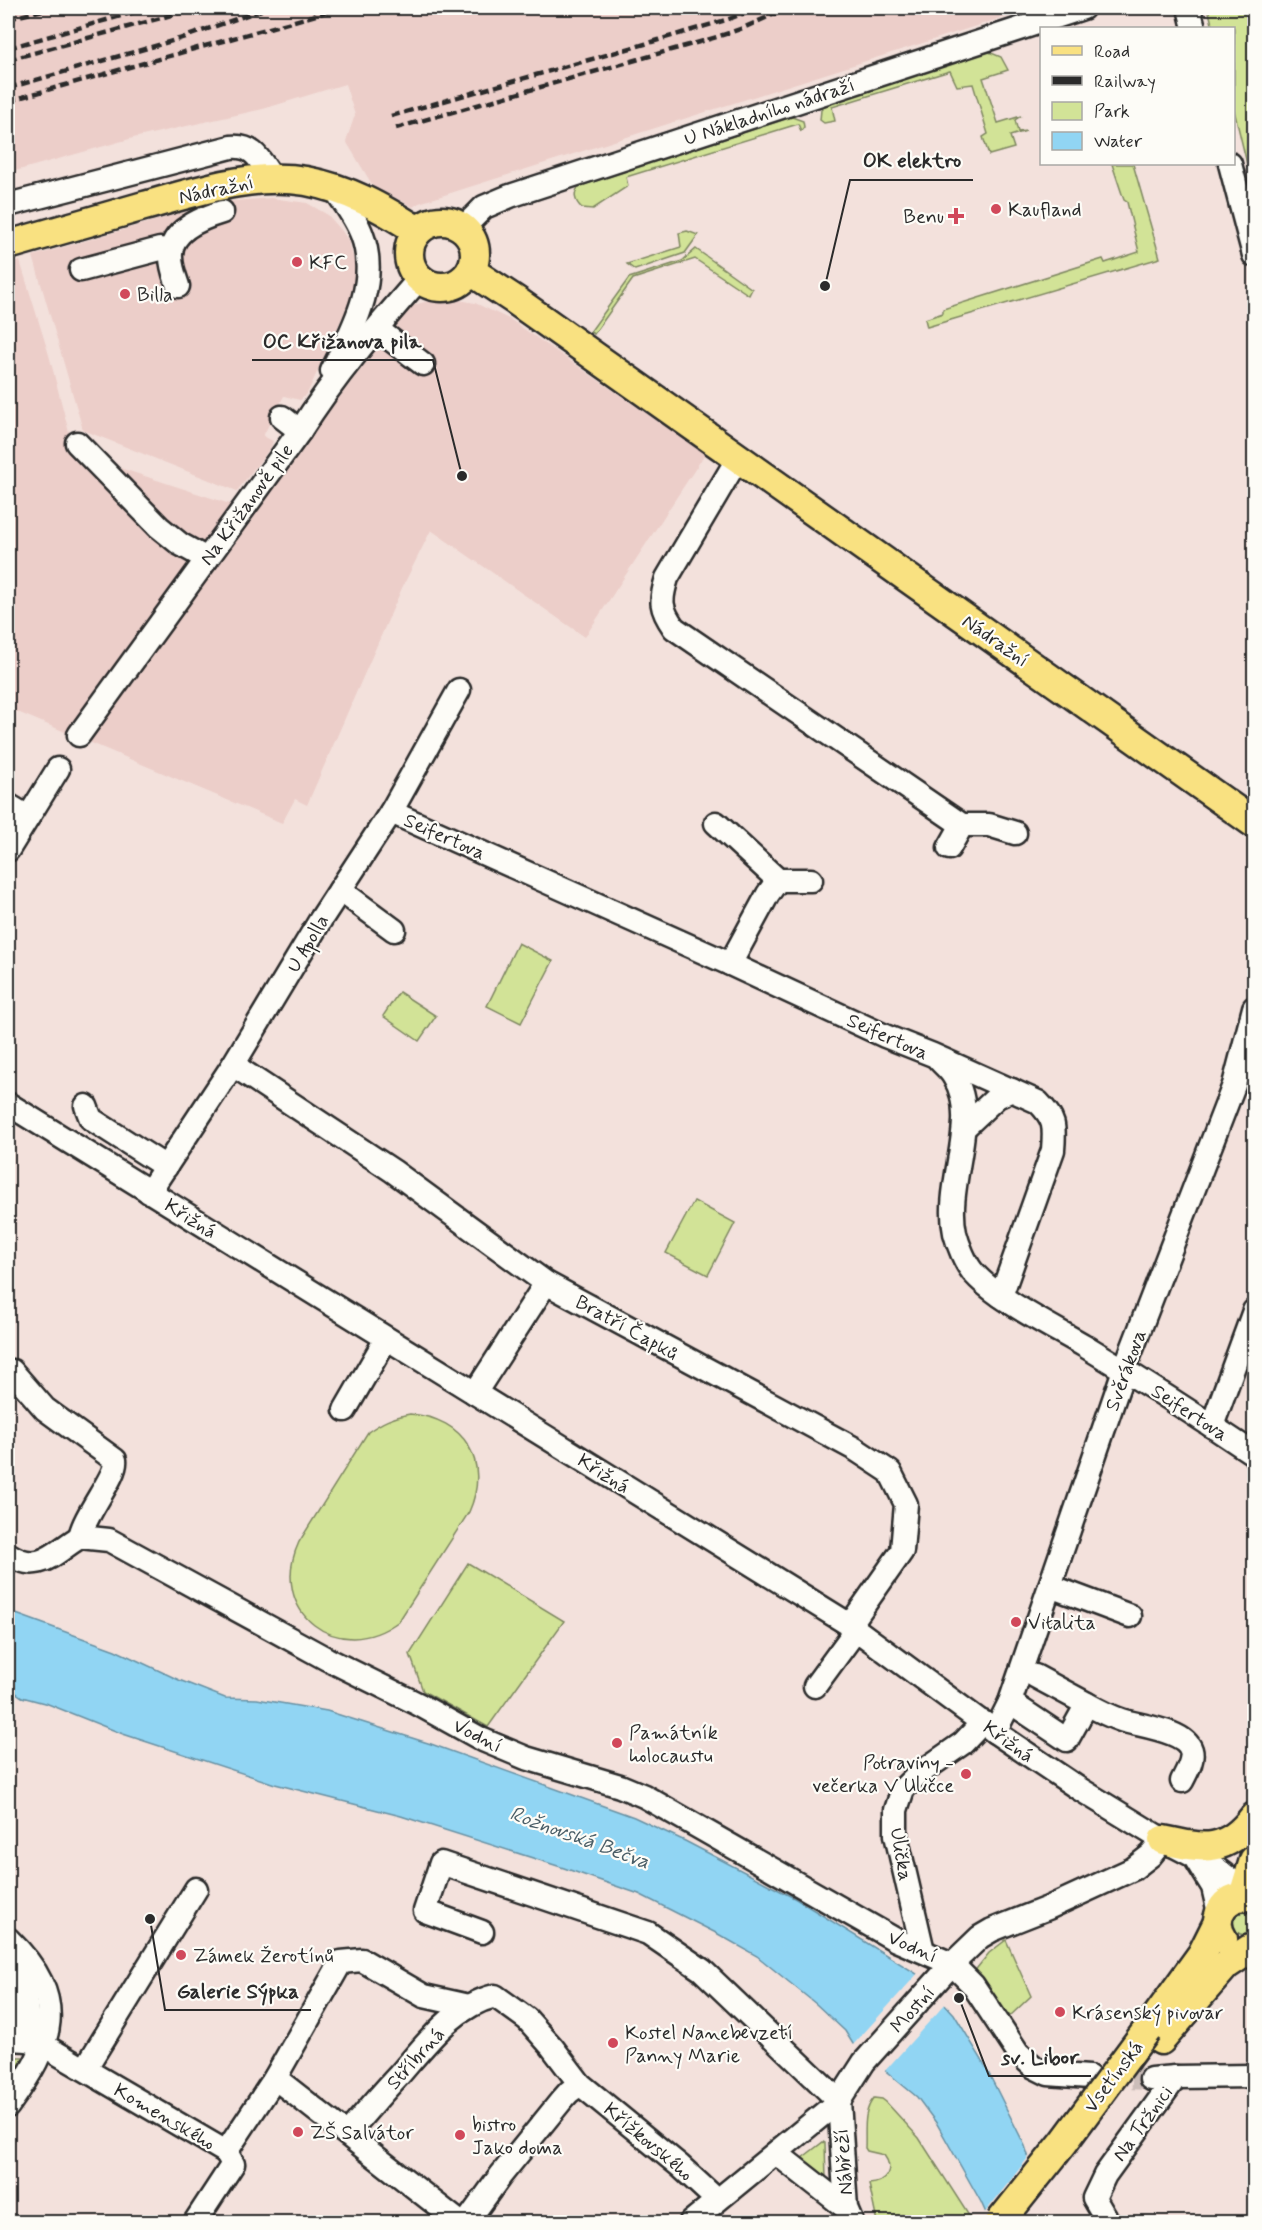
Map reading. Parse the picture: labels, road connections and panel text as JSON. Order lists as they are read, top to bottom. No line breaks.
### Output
{"streets":{"main road":["Nádražní","Vsetínská"],"street":["U Nákladního nádraží","Na Křižanově pile","Seifertova","U Apolla","Křižná","Bratří Čapků","Svěrákova","Vodní","Ulička","Mostní","Stříbrná","Komenského","Na Tržnici","Křížkovského","Nábřeží"]},"crossings":[["U Nákladního nádraží","Nádražní"],["U Nákladního nádraží","Na Křižanově pile"],["Nádražní","Na Křižanově pile"],["Seifertova","U Apolla"],["Seifertova","Svěrákova"],["U Apolla","Křižná"],["U Apolla","Bratří Čapků"],["Křižná","Bratří Čapků"],["Křižná","Svěrákova"],["Křižná","Ulička"],["Křižná","Mostní"],["Svěrákova","Ulička"],["Vodní","Ulička"],["Vodní","Mostní"],["Mostní","Křížkovského"],["Mostní","Nábřeží"],["Stříbrná","Křížkovského"]],"water":["Rožnovská Bečva"],"places":{"other":["Kaufland","KFC","OK elektro","Billa","OC Křižanova pila","Vitalita","Památník holocaustu","Potraviny - večerka V Uličce","Galerie Sýpka","Zámek Žerotínů","sv. Libor","Krásenský pivovar","Kostel Nanebevzetí Panny Marie","ZŠ Salvátor","bistro Jako doma"],"health":["Benu"]},"legend":["Road","Railway","Park","Water"]}
